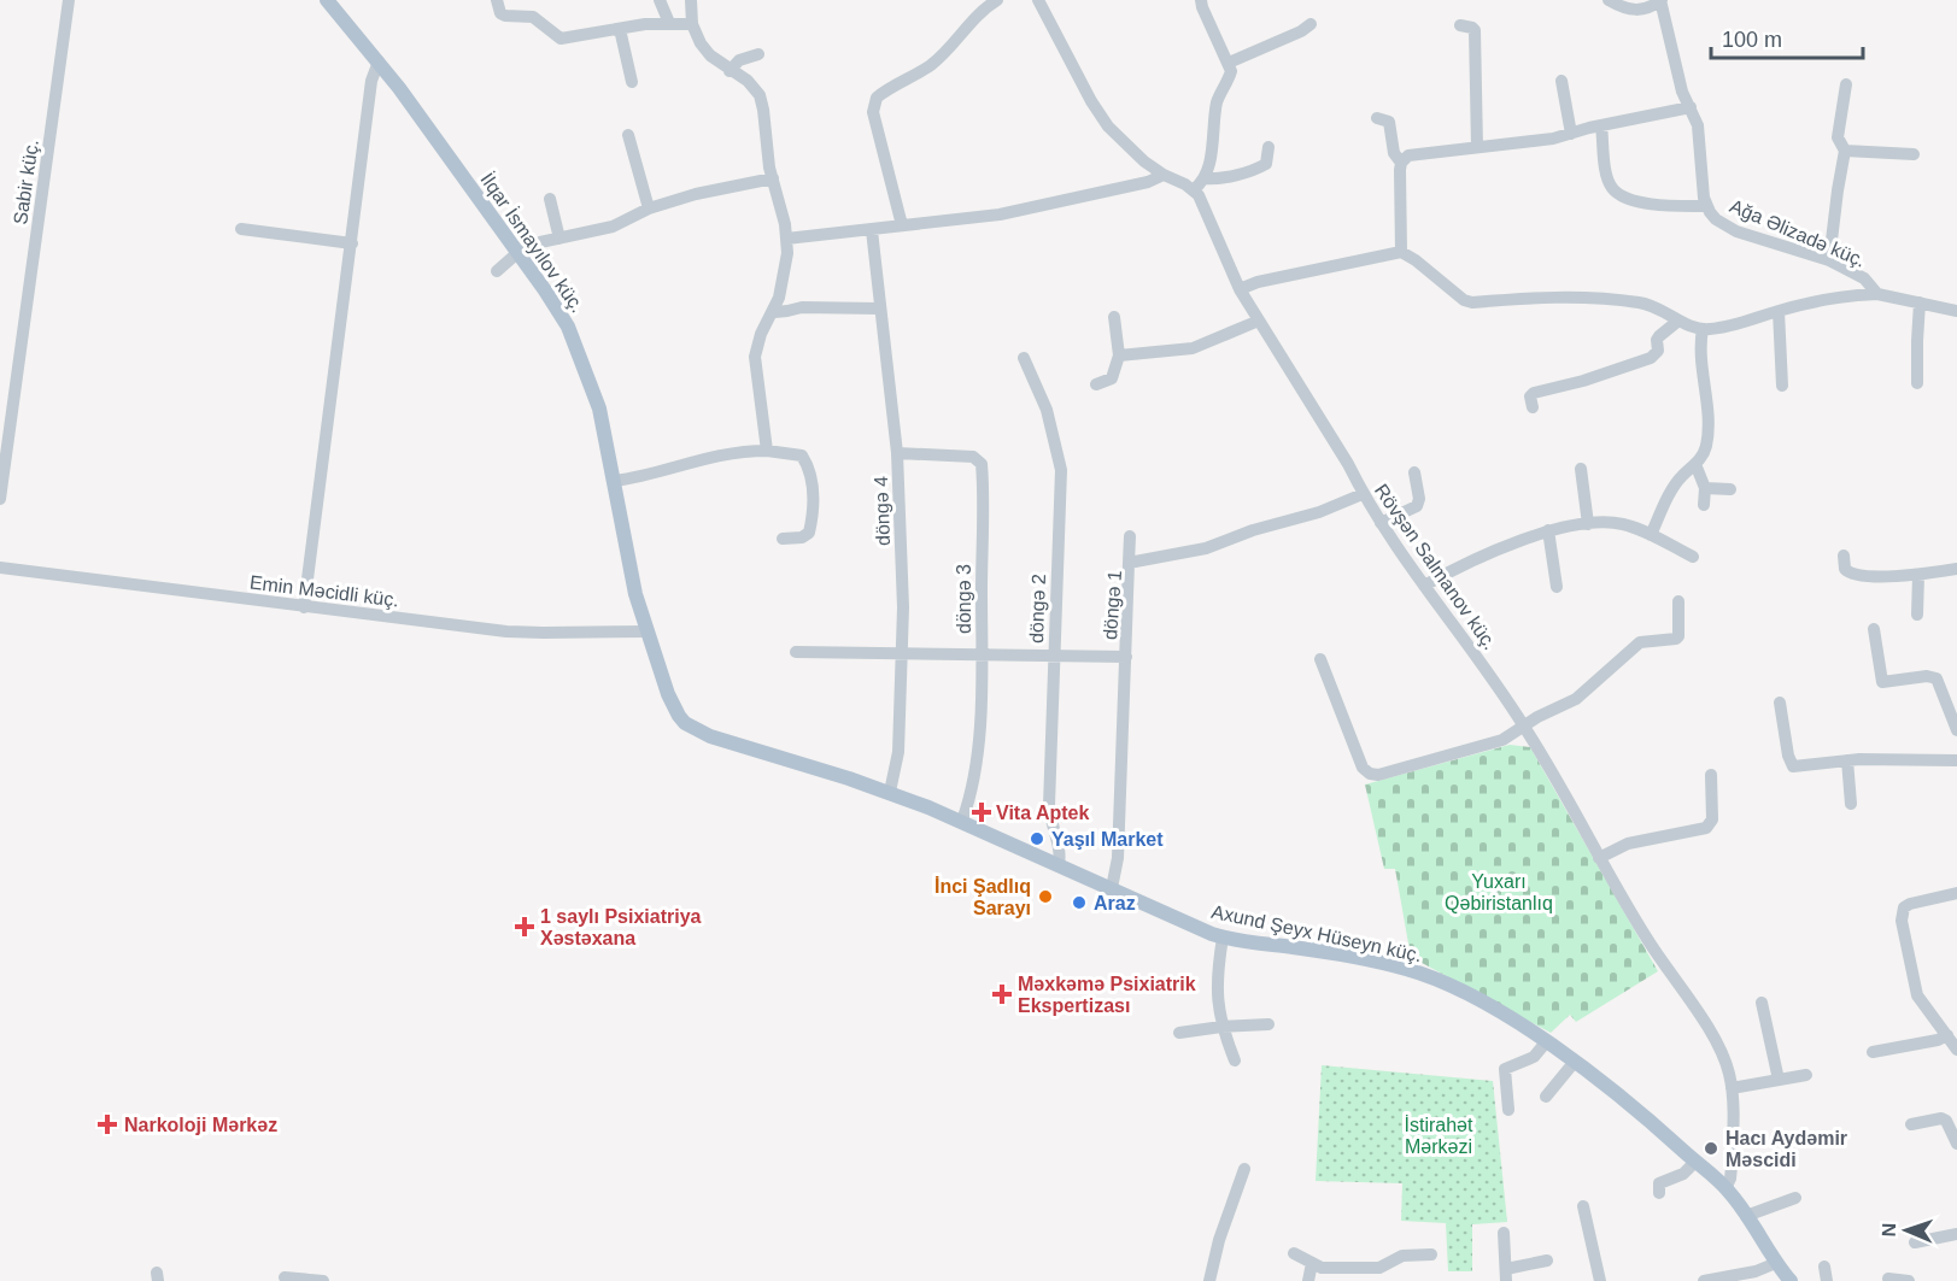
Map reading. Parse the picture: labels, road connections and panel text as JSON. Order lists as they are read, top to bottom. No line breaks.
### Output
{"streets":{"main road":["İlqar İsmayılov küç.","Axund Şeyx Hüseyn küç."],"street":["Sabir küç.","Ağa Əlizadə küç.","döngə 4","Rövşən Salmanov küç.","Emin Məcidli küç.","döngə 3","döngə 1","döngə 2"]},"crossings":[["İlqar İsmayılov küç.","Emin Məcidli küç."],["İlqar İsmayılov küç.","Axund Şeyx Hüseyn küç."],["döngə 4","döngə 3"],["döngə 4","Axund Şeyx Hüseyn küç."],["Rövşən Salmanov küç.","döngə 1"],["Rövşən Salmanov küç.","Axund Şeyx Hüseyn küç."],["Emin Məcidli küç.","Axund Şeyx Hüseyn küç."],["döngə 3","Axund Şeyx Hüseyn küç."],["döngə 1","Axund Şeyx Hüseyn küç."],["döngə 2","Axund Şeyx Hüseyn küç."]],"parks":["Yuxarı Qəbiristanlıq","İstirahət Mərkəzi"],"places":{"health":["Vita Aptek","1 saylı Psixiatriya Xəstəxana","Məxkəmə Psixiatrik Ekspertizası","Narkoloji Mərkəz"],"other":["Yaşıl Market","İnci Şadlıq Sarayı","Araz","Hacı Aydəmir Məscidi"]},"scale_bar":"100 m","north":"left"}
